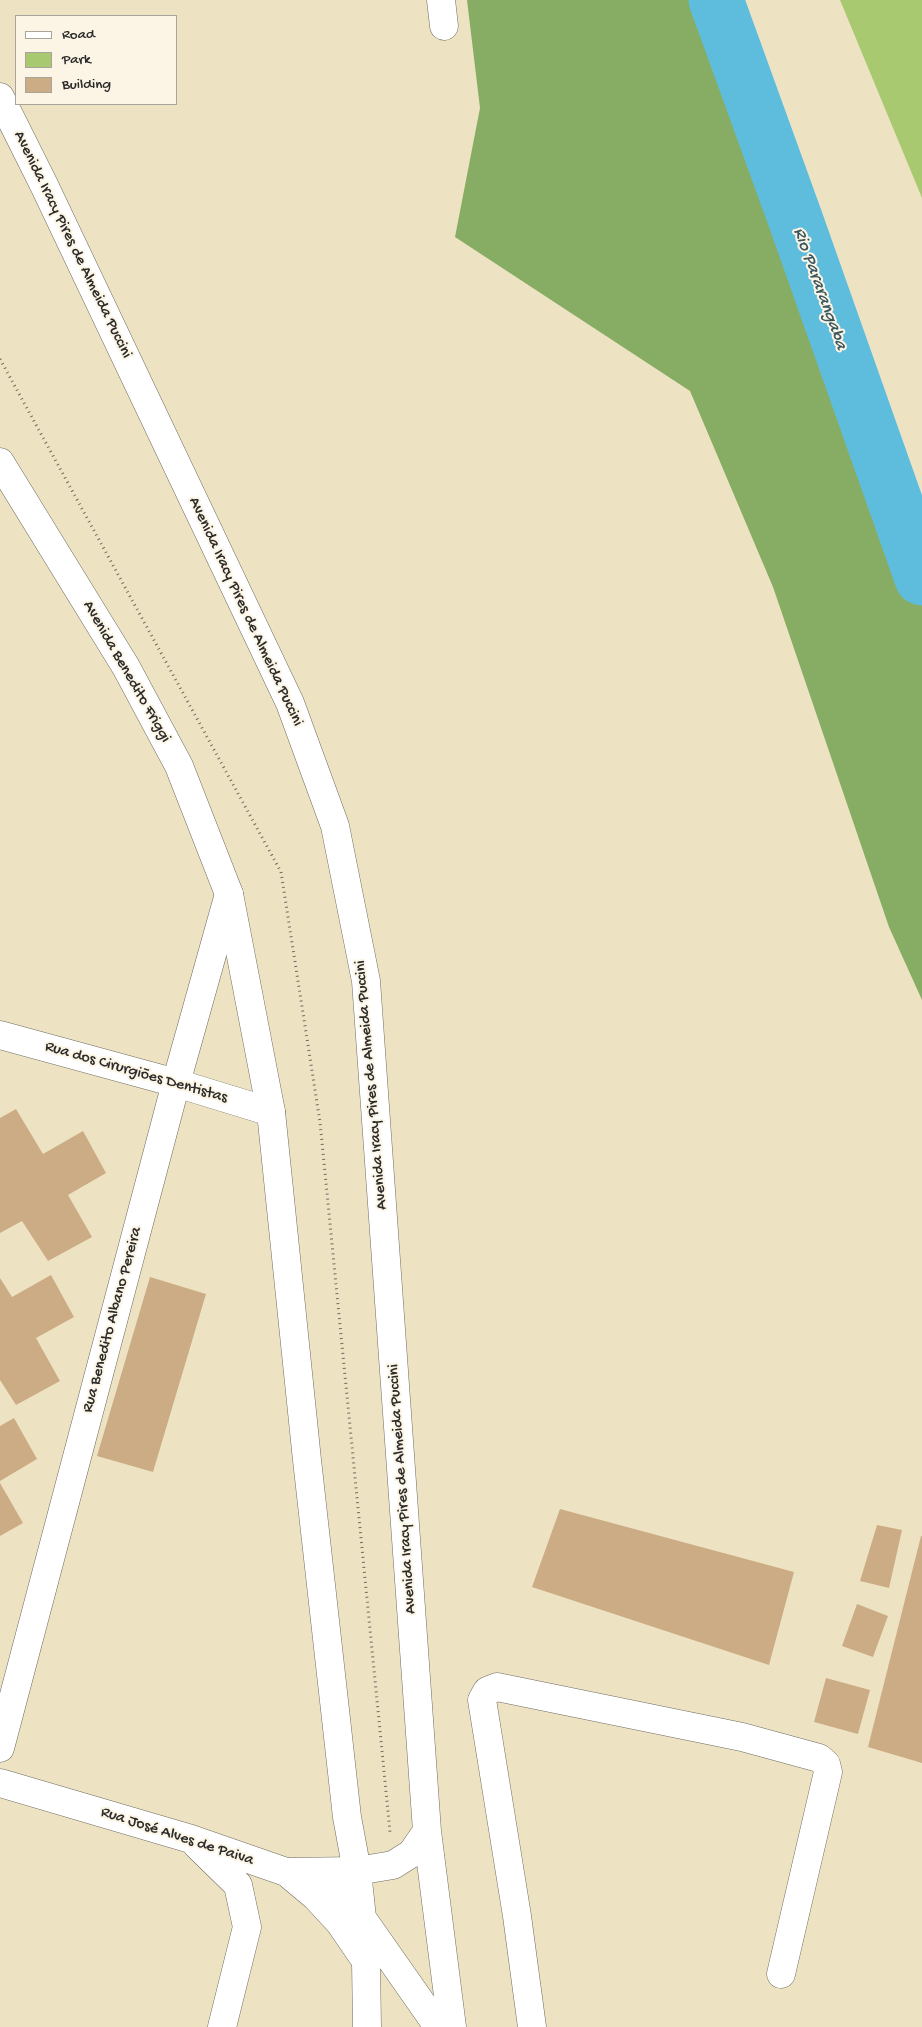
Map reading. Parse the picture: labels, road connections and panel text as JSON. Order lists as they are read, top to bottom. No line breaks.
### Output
{"streets":{"main road":["Avenida Iracy Pires de Almeida Puccini","Avenida Benedito Friggi","Rua dos Cirurgiões Dentistas","Rua Benedito Albano Pereira","Rua José Alves de Paiva"]},"crossings":[["Avenida Iracy Pires de Almeida Puccini","Rua José Alves de Paiva"],["Avenida Benedito Friggi","Rua Benedito Albano Pereira"],["Rua dos Cirurgiões Dentistas","Rua Benedito Albano Pereira"]],"water":["Rio Pararangaba"],"legend":["Road","Park","Building"]}
